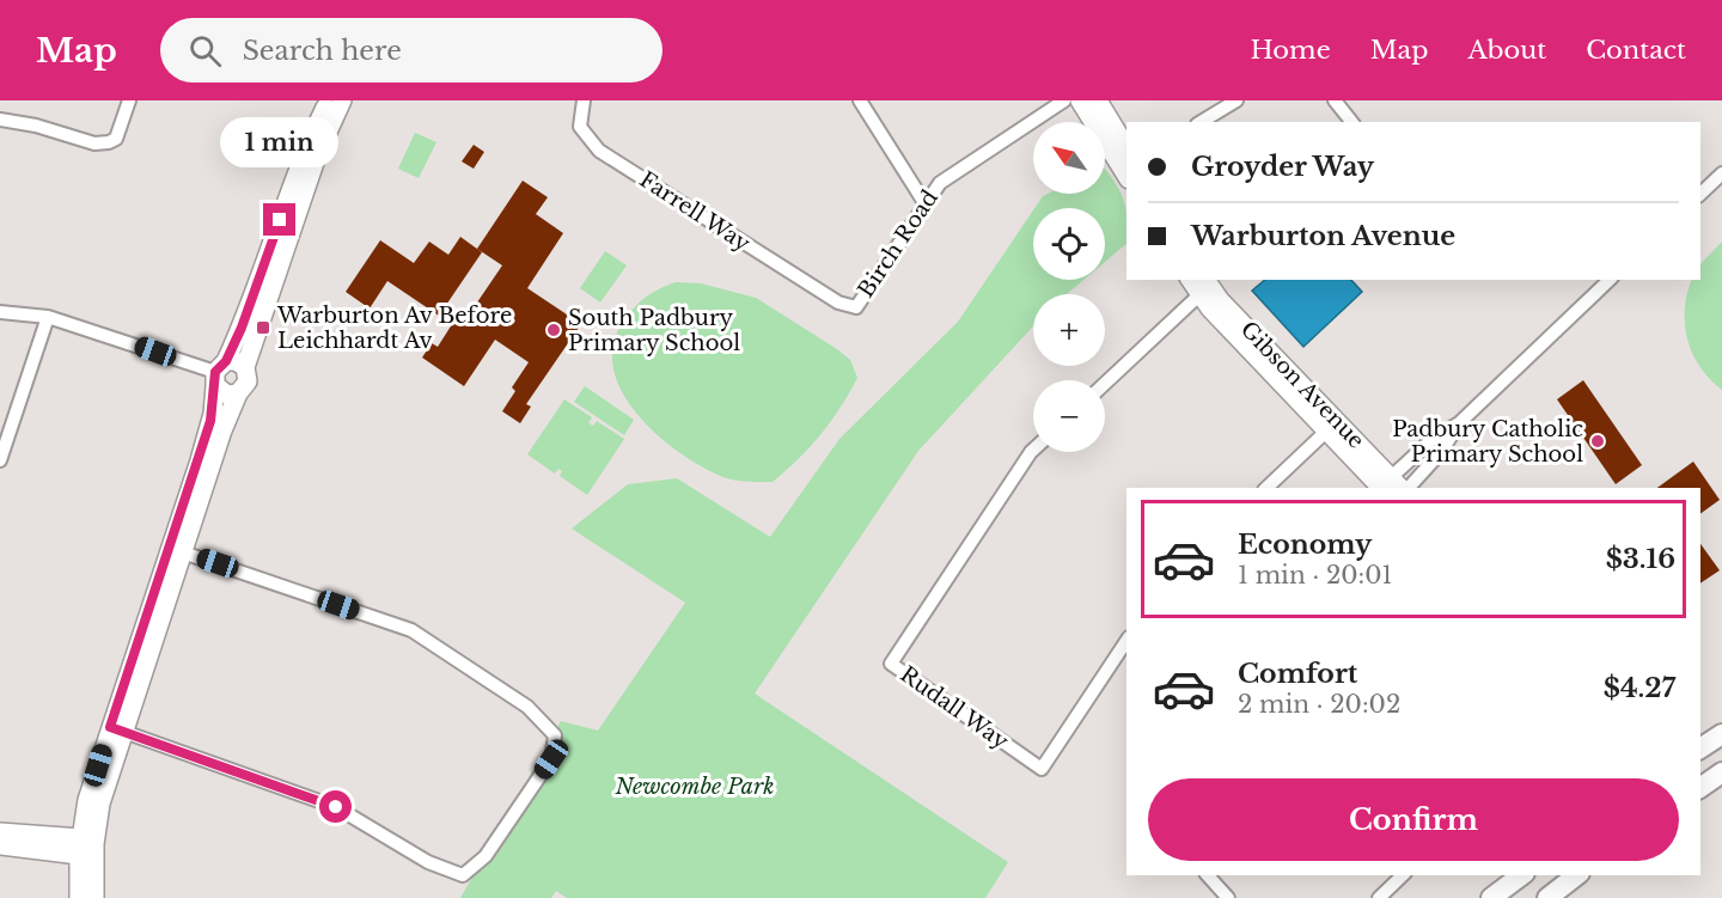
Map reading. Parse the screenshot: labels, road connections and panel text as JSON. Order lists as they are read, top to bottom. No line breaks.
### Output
{"streets":{"street":["Farrell Way","Birch Road","Gibson Avenue","Rudall Way"]},"crossings":[["Farrell Way","Birch Road"]],"parks":["Newcombe Park"],"places":{"transit":["Warburton Av Before Leichhardt Av"],"other":["South Padbury Primary School","Padbury Catholic Primary School"]},"north":"top left","page":{"header":"Map","search":"Search here","nav":["Home","Map","About","Contact"],"bubble":"1 min","map_buttons":["+","−"],"banner":["Groyder Way","Warburton Avenue"],"list":[{"name":"Economy","note":"1 min · 20:01","value":"$3.16"},{"name":"Comfort","note":"2 min · 20:02","value":"$4.27"}],"buttons":"Confirm"}}
